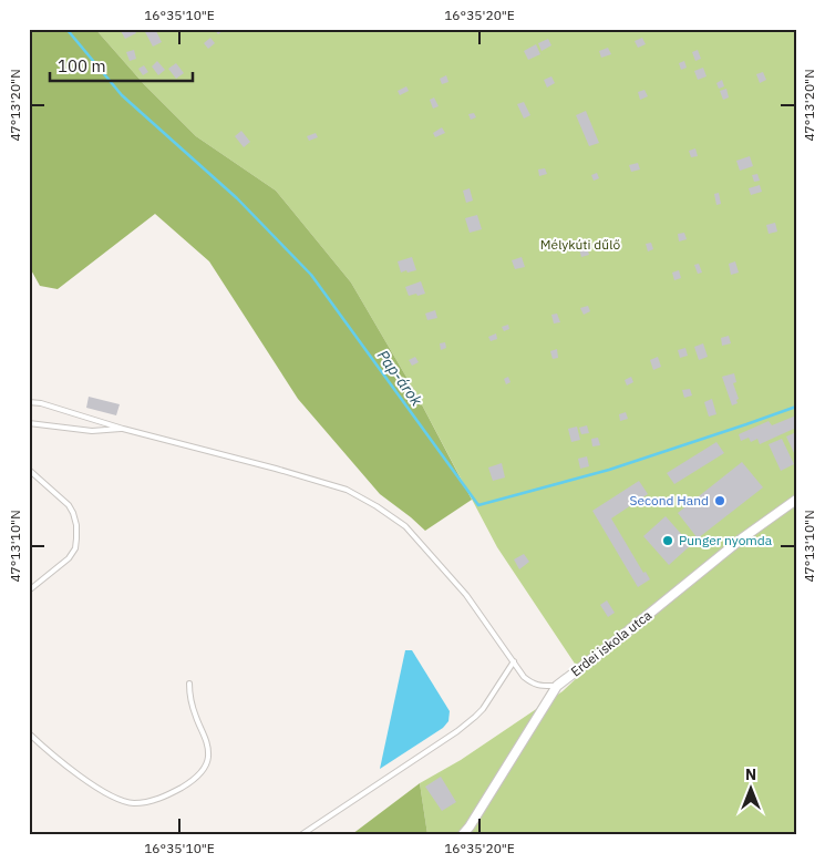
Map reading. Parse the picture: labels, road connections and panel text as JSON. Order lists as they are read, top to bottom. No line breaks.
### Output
{"streets":{"street":["Erdei iskola utca"]},"water":["Pap-árok"],"parks":["Mélykúti dűlő"],"places":["Second Hand","Punger nyomda"],"scale_bar":"100 m","north":"top","coordinates":["16°35'10\"E","16°35'20\"E","47°13'20\"N","47°13'10\"N"]}
